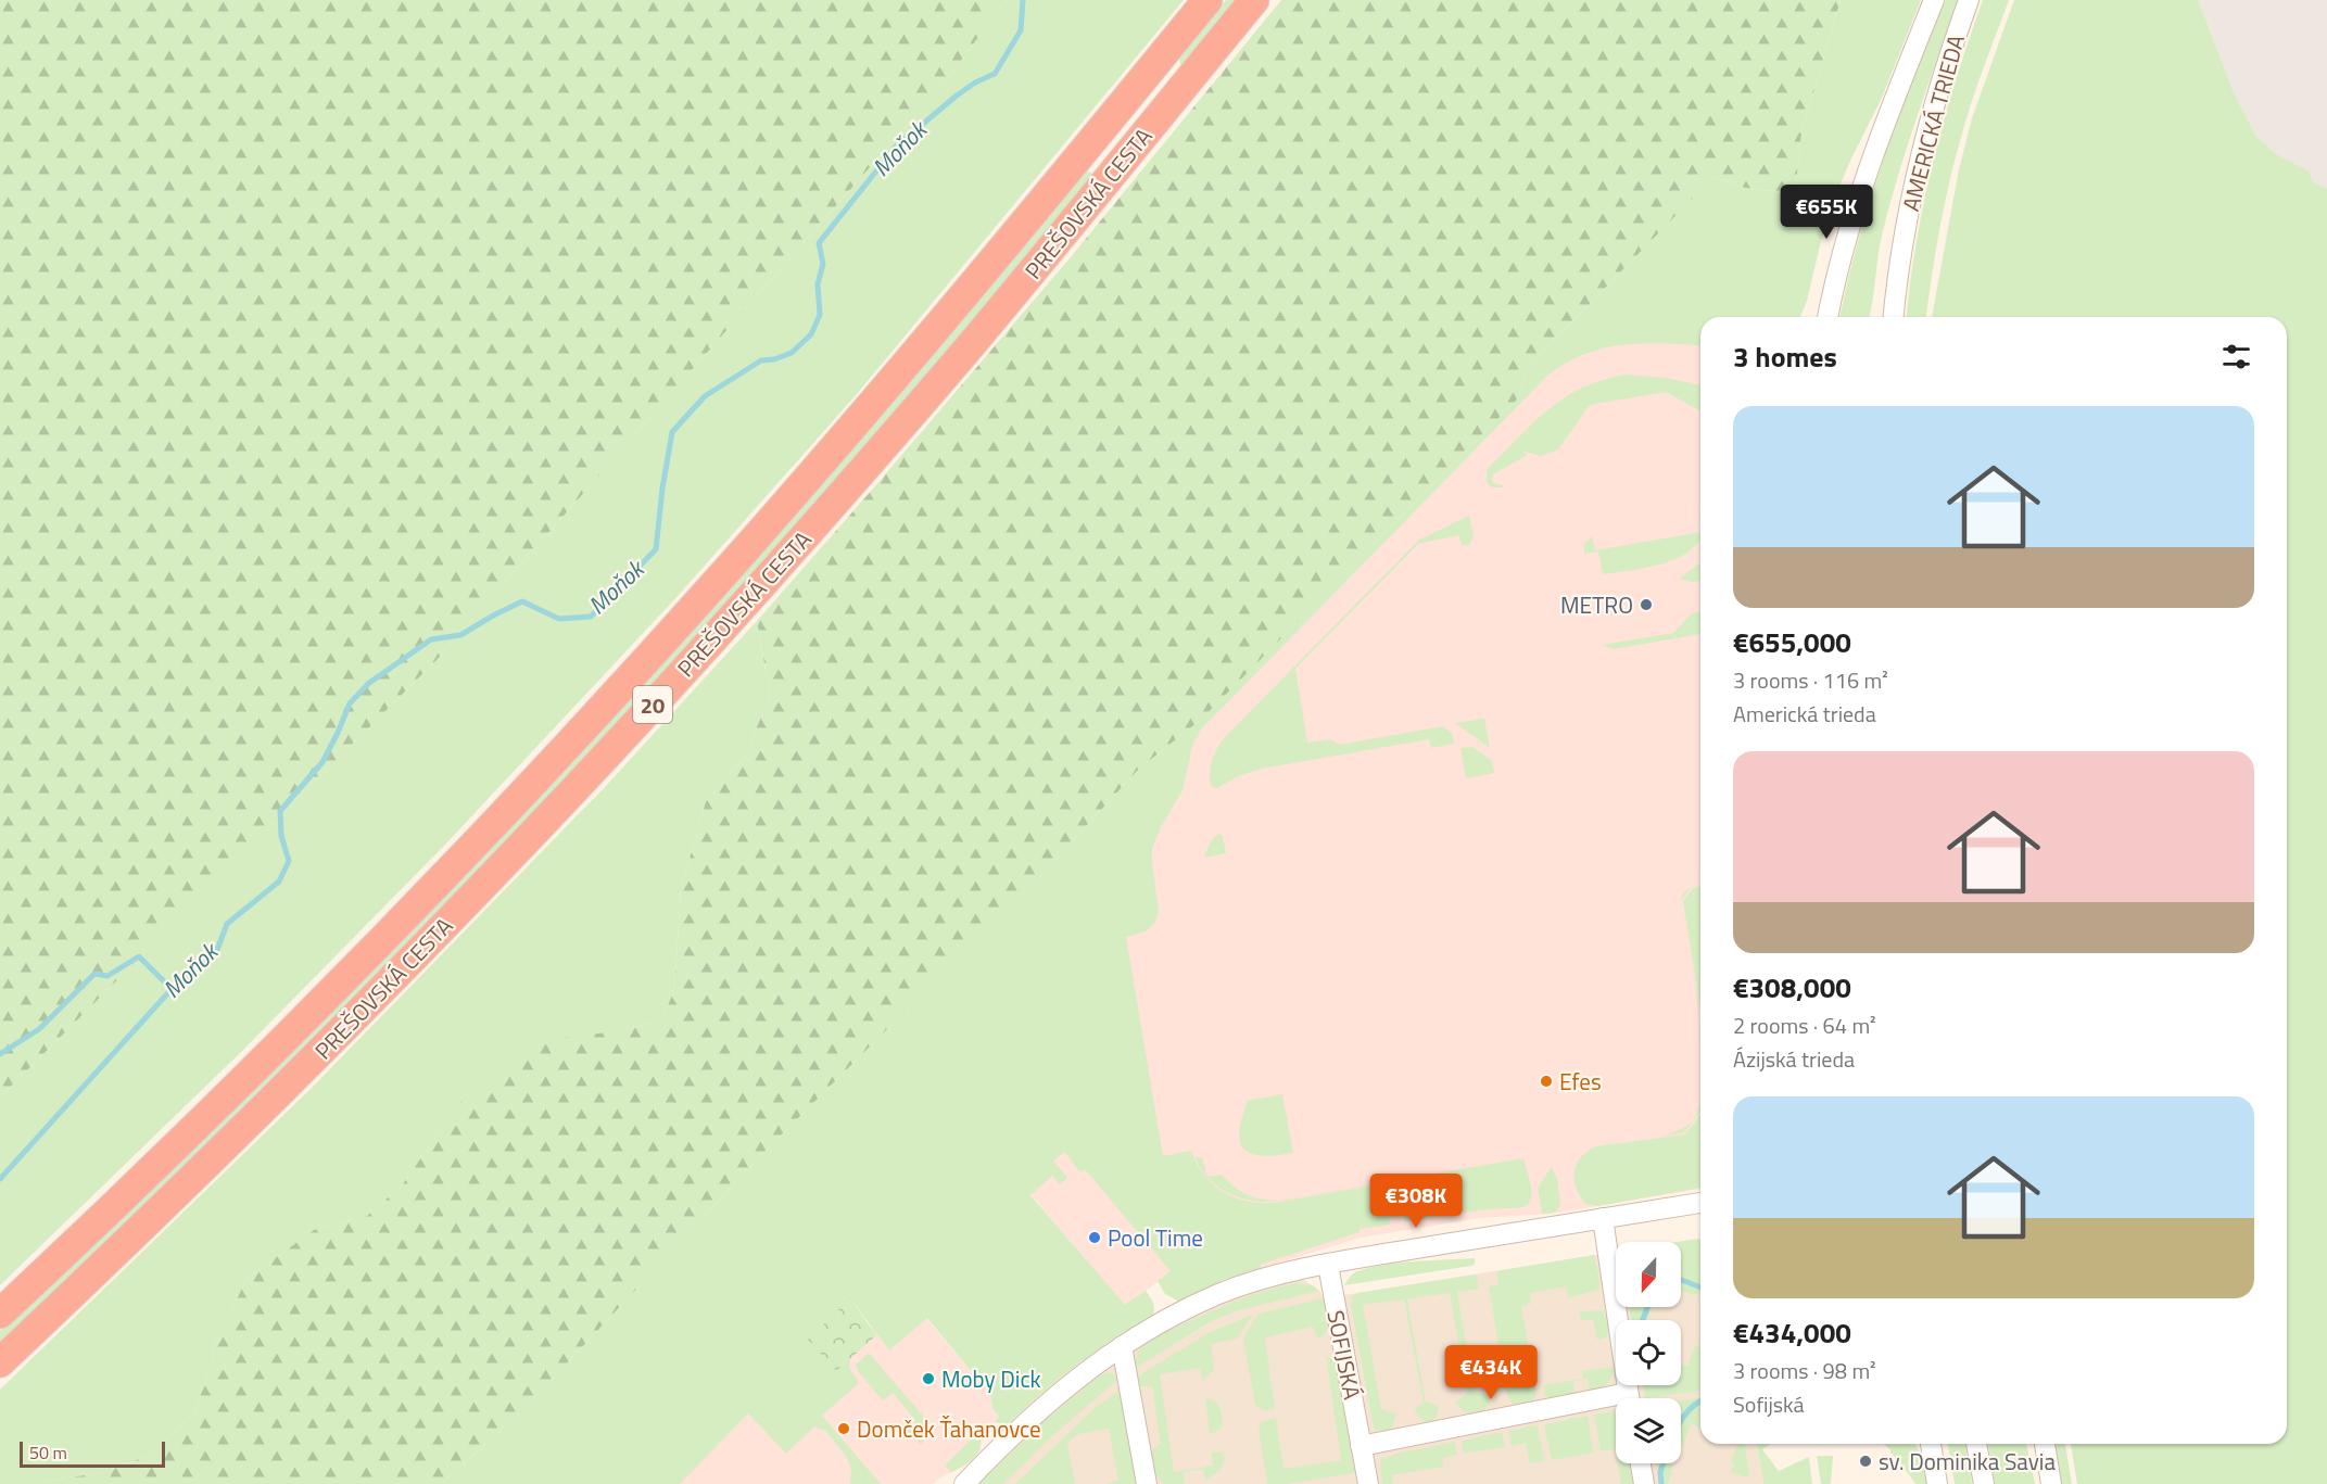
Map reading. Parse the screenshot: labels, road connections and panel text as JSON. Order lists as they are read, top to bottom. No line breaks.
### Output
{"streets":{"highway":["PREŠOVSKÁ CESTA","20"],"street":["AMERICKÁ TRIEDA","SOFIJSKÁ"]},"water":["Moňok"],"places":["METRO","Efes","Pool Time","Moby Dick","Domček Ťahanovce","sv. Dominika Savia"],"scale_bar":"50 m","north":"bottom","page":{"price":["€655K","€308K","€434K"],"heading":"3 homes","list":[{"name":"€655,000","note":"3 rooms · 116 m² · Americká trieda"},{"name":"€308,000","note":"2 rooms · 64 m² · Ázijská trieda"},{"name":"€434,000","note":"3 rooms · 98 m² · Sofijská"}],"scale":"50 m"}}
